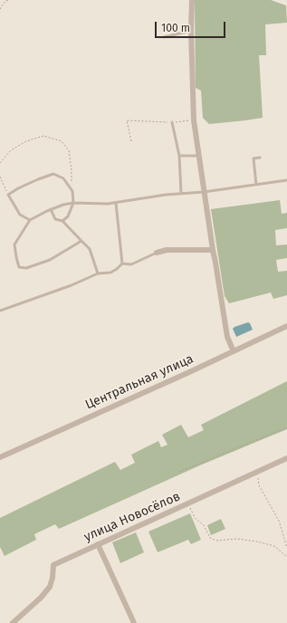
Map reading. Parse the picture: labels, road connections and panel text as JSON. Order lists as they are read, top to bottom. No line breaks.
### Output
{"streets":{"street":["Центральная улица","улица Новосёлов"]},"scale_bar":"100 m"}
